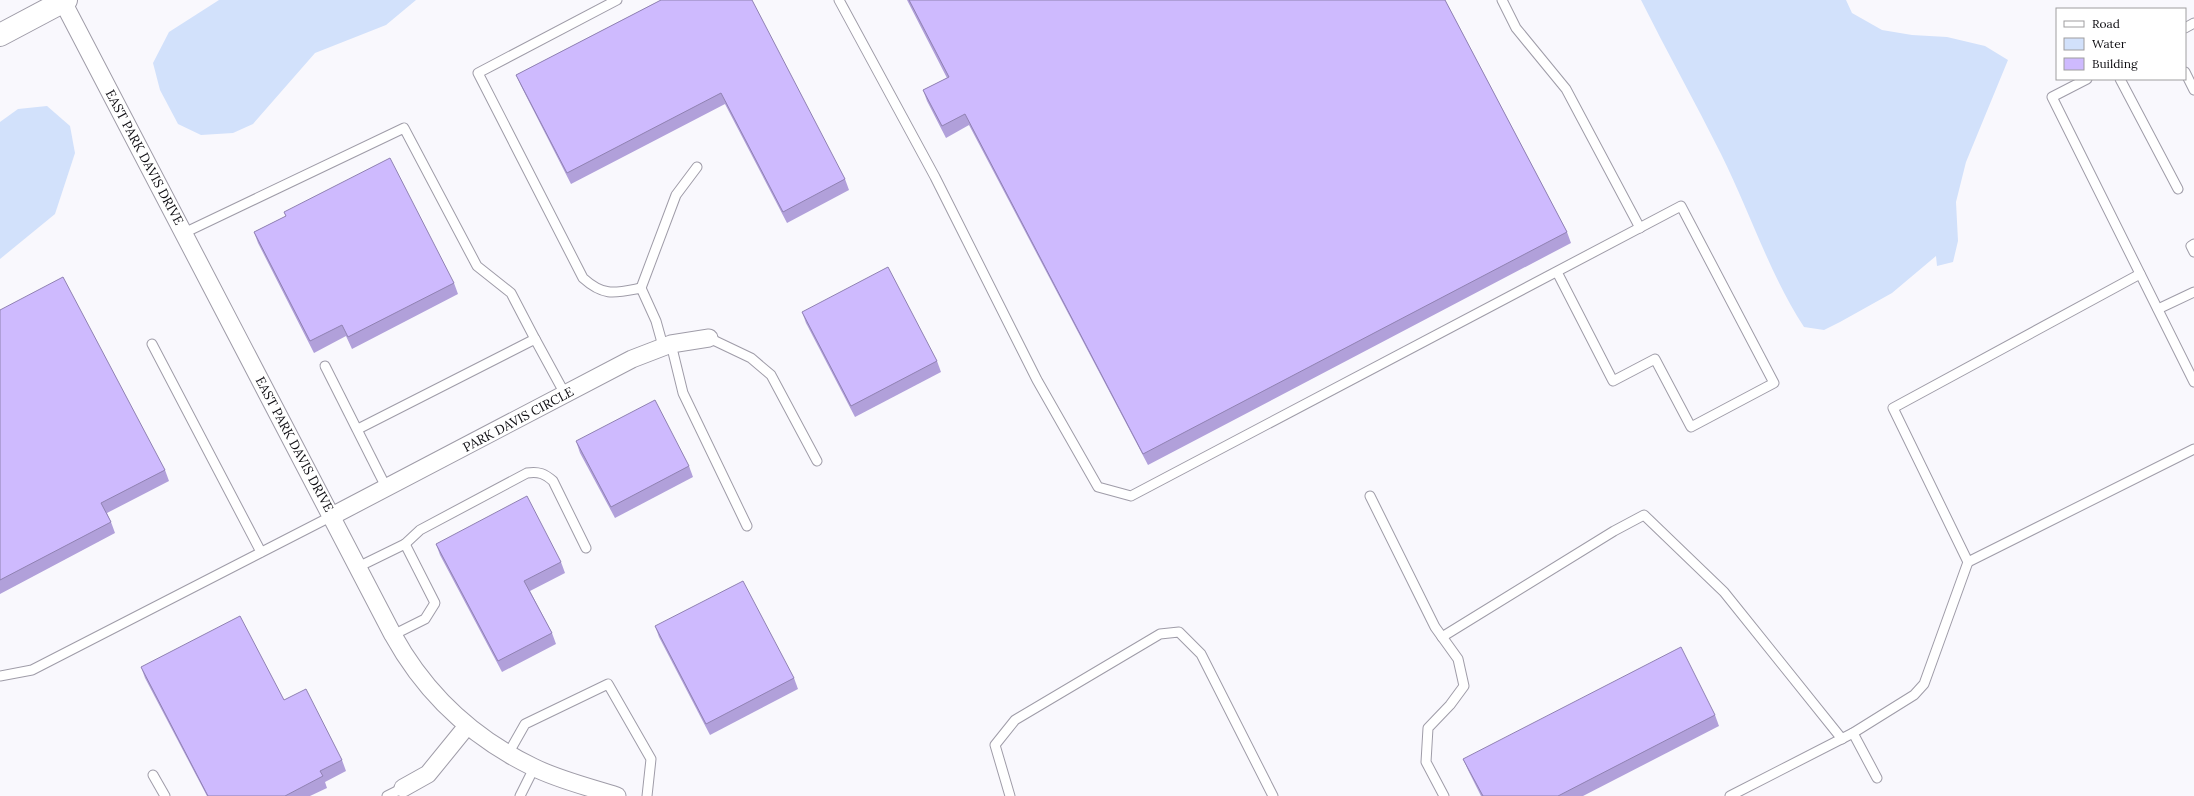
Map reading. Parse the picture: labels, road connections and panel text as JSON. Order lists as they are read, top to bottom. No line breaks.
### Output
{"streets":{"street":["EAST PARK DAVIS DRIVE","PARK DAVIS CIRCLE"]},"crossings":[["EAST PARK DAVIS DRIVE","PARK DAVIS CIRCLE"]],"legend":["Road","Water","Building"]}
